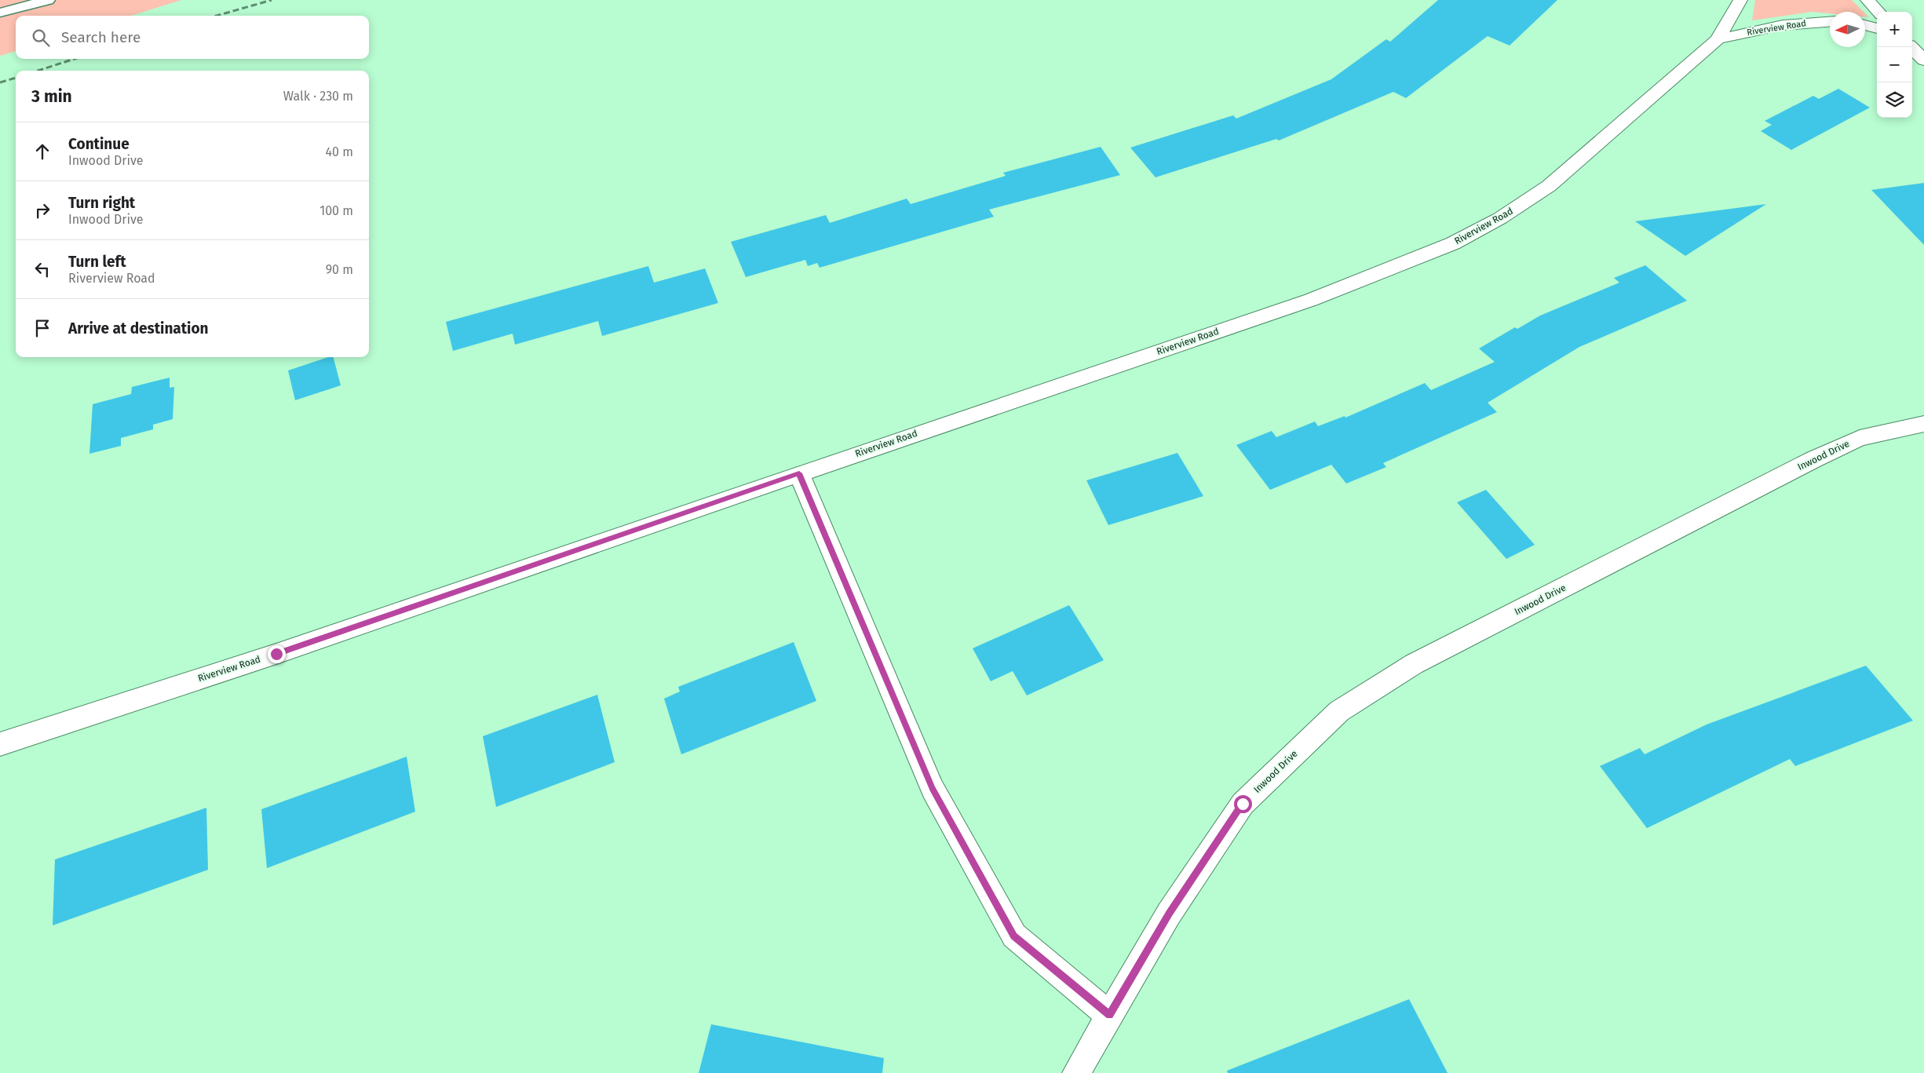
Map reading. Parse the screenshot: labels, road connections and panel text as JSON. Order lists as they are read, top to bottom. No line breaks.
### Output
{"streets":{"street":["Riverview Road","Inwood Drive"]},"north":"left","page":{"map_buttons":["+","−"],"search":"Search here","heading":["3 min","Walk · 230 m"],"list":[["Continue","Inwood Drive","40 m"],["Turn right","Inwood Drive","100 m"],["Turn left","Riverview Road","90 m"],"Arrive at destination"]}}
